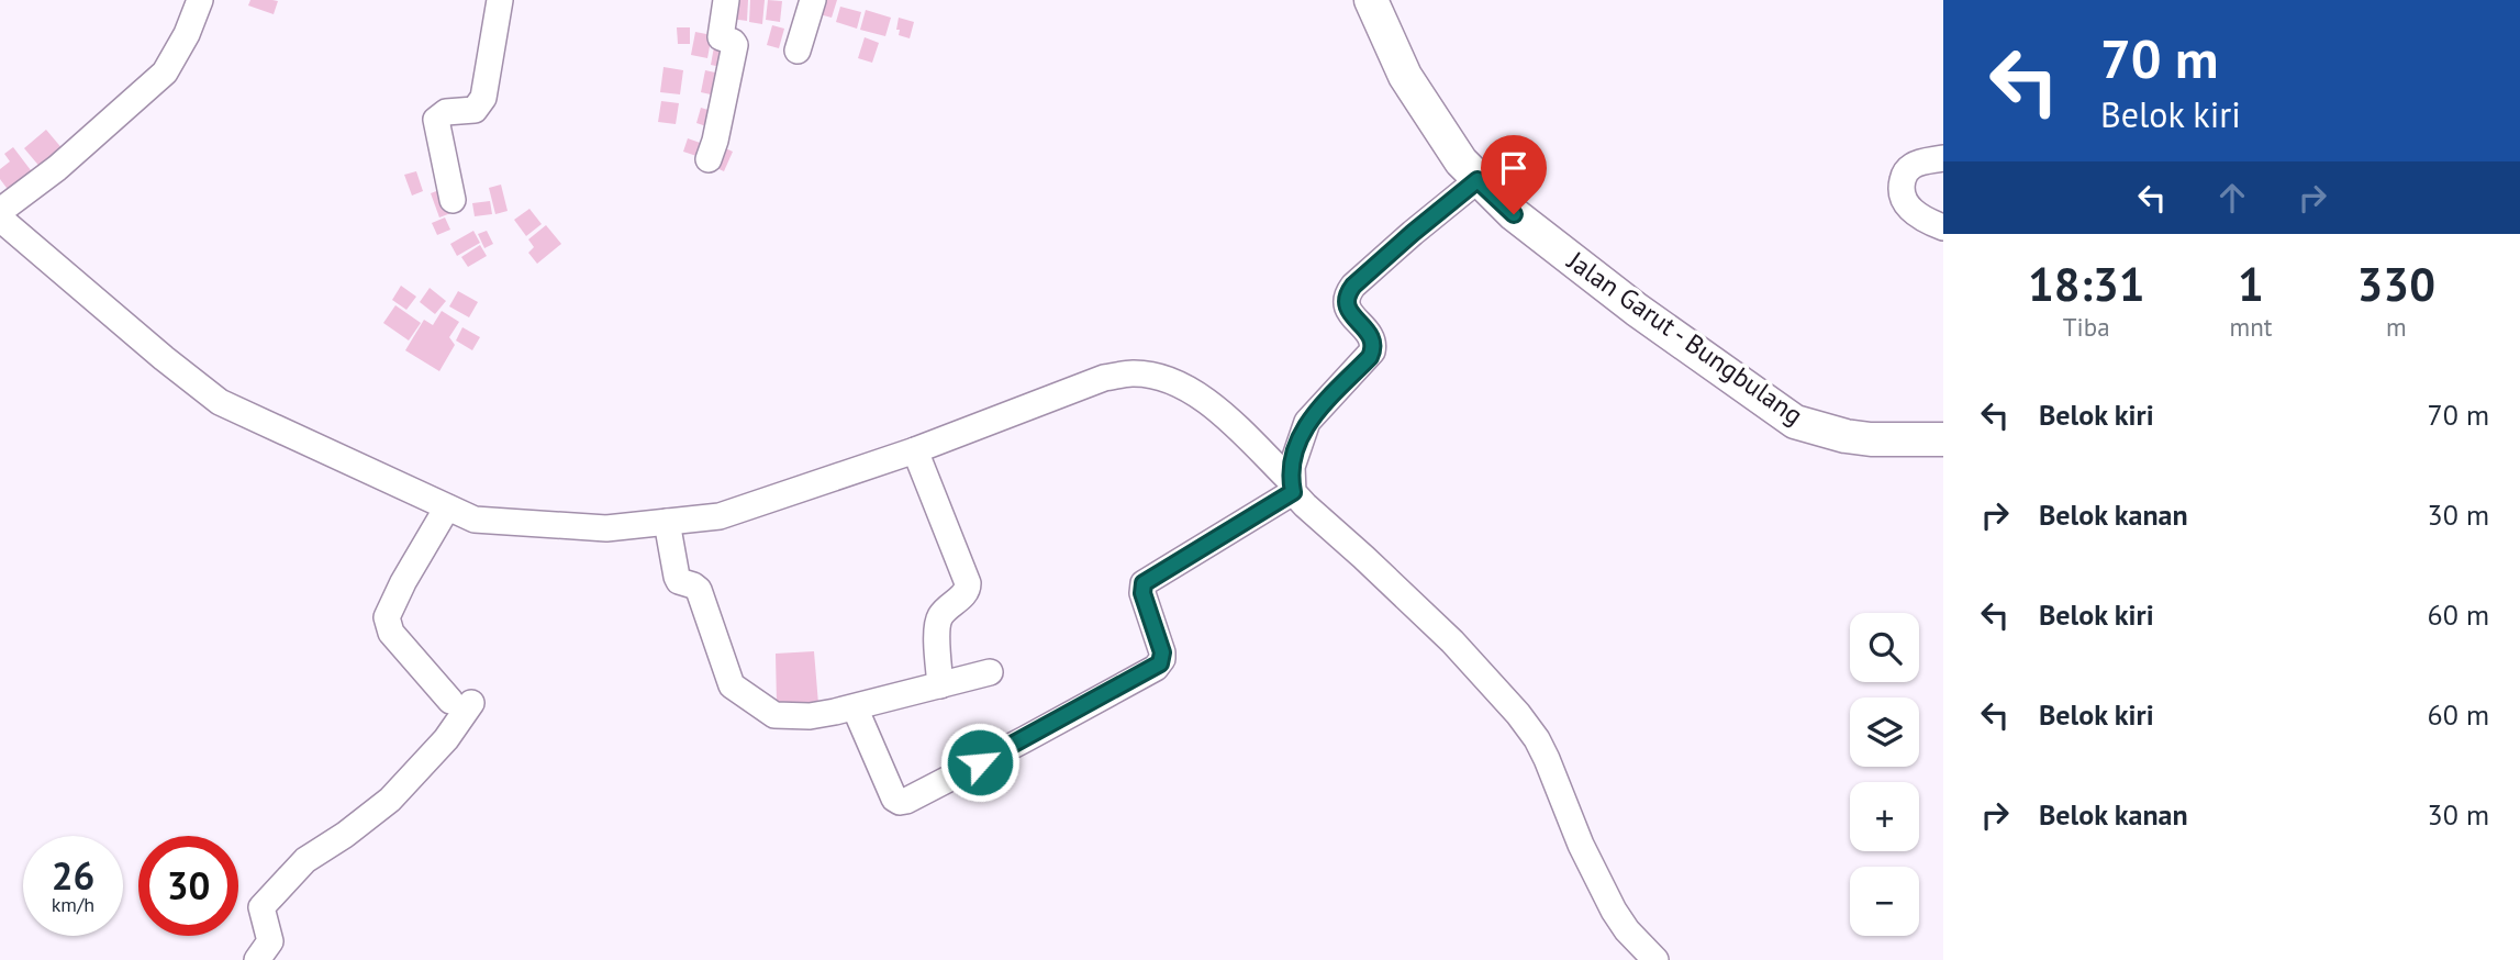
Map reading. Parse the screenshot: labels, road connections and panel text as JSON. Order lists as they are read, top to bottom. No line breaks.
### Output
{"streets":{"main road":["Jalan Garut - Bungbulang"]},"page":{"turn":["70 m","Belok kiri"],"eta":["18:31","Tiba","1","mnt","330","m"],"list":[{"name":"Belok kiri","value":"70 m"},{"name":"Belok kanan","value":"30 m"},{"name":"Belok kiri","value":"60 m"},{"name":"Belok kiri","value":"60 m"},{"name":"Belok kanan","value":"30 m"}],"map_buttons":["+","−"],"speed":"26 km/h","limit":"30"}}
